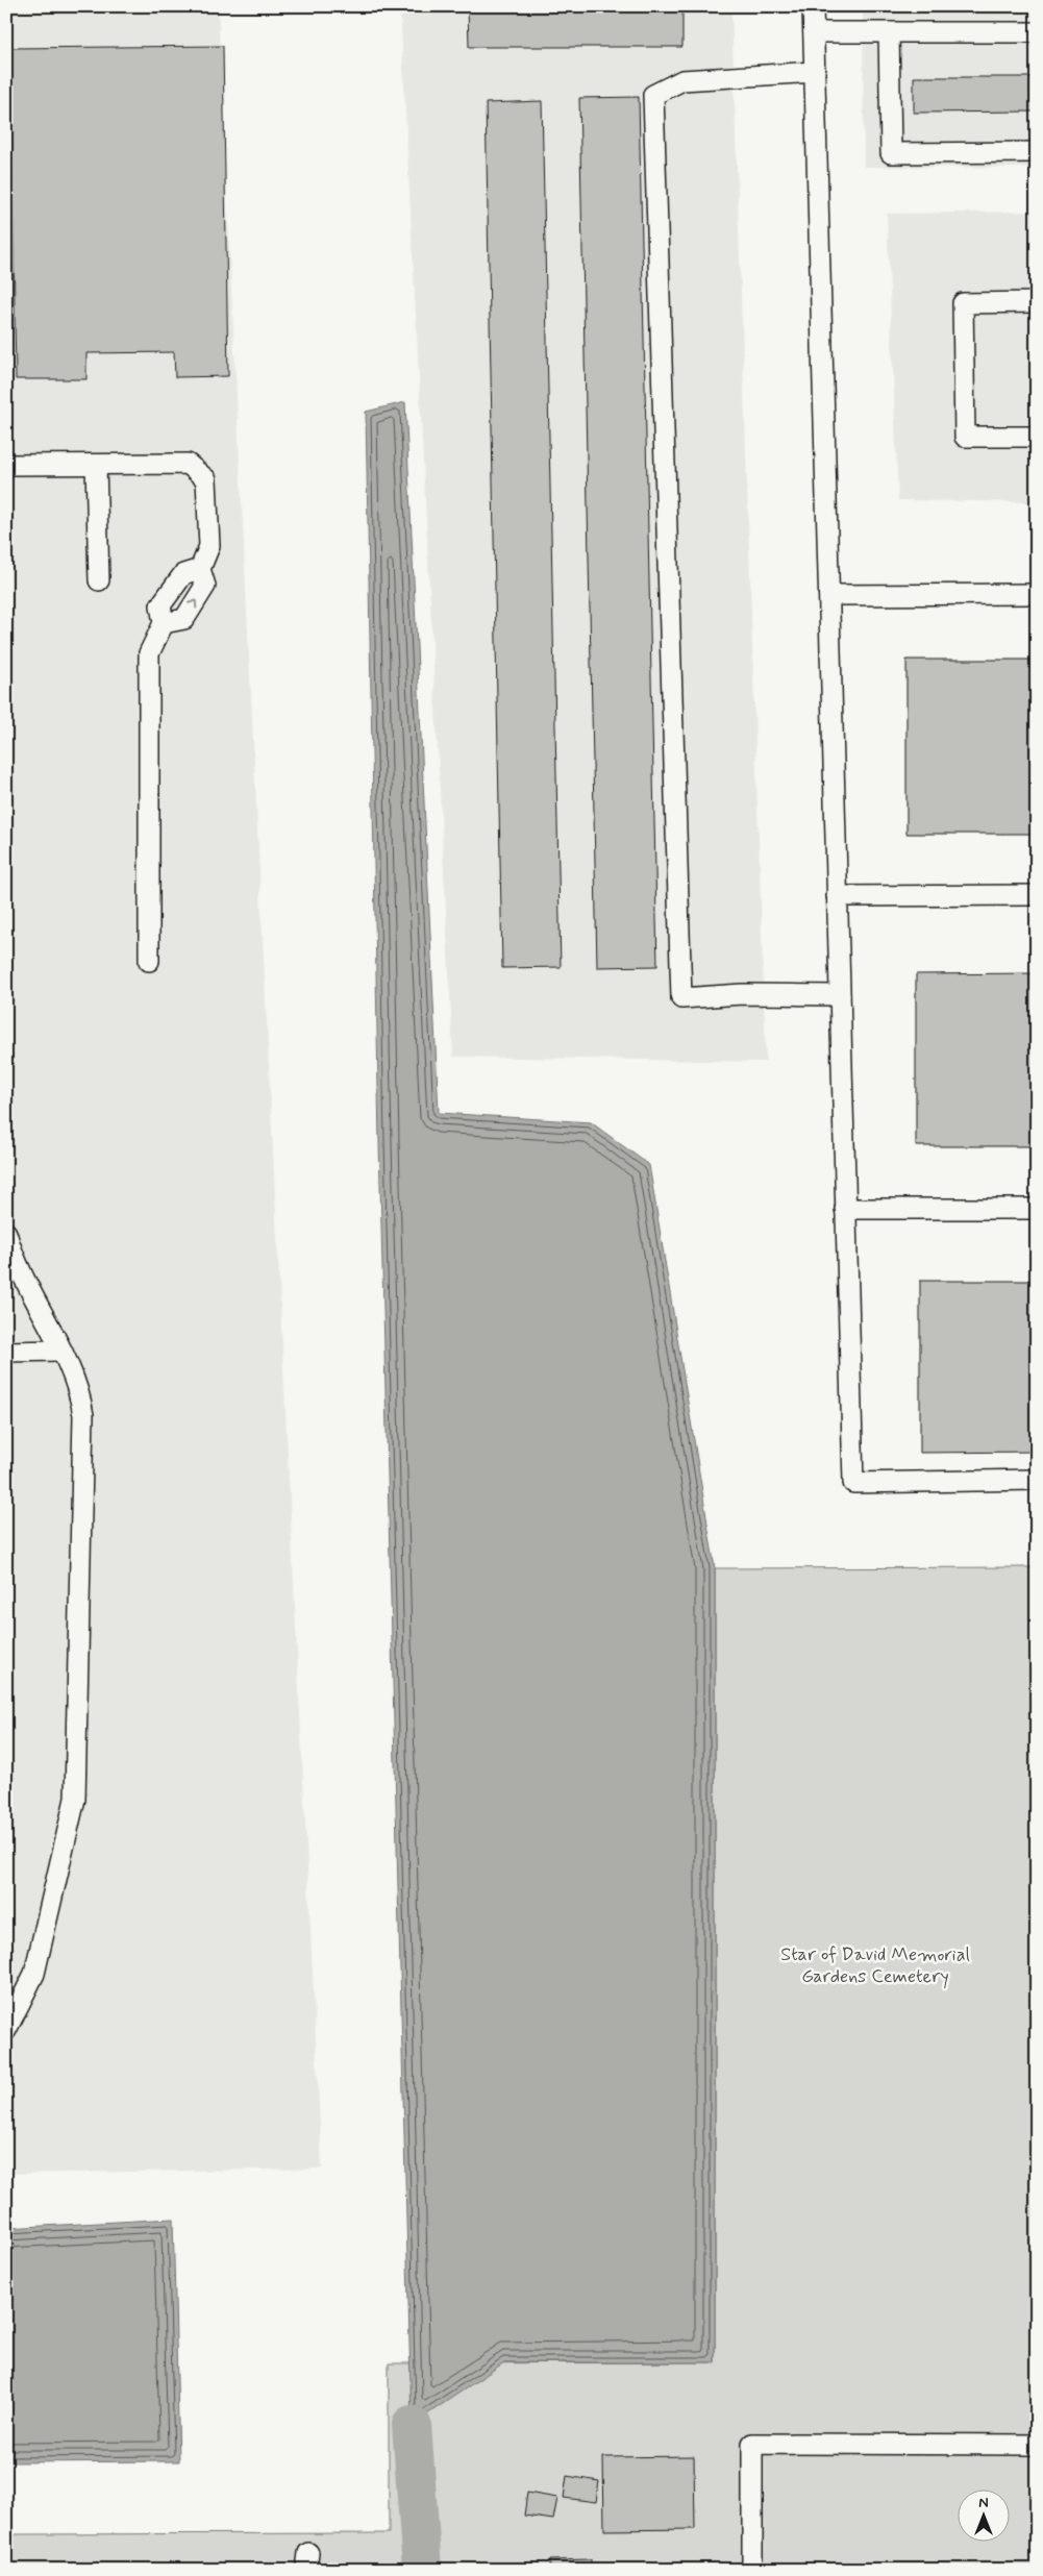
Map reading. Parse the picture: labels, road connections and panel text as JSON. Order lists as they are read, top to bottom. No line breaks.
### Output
{"parks":["Star of David Memorial Gardens Cemetery"],"north":"top"}
